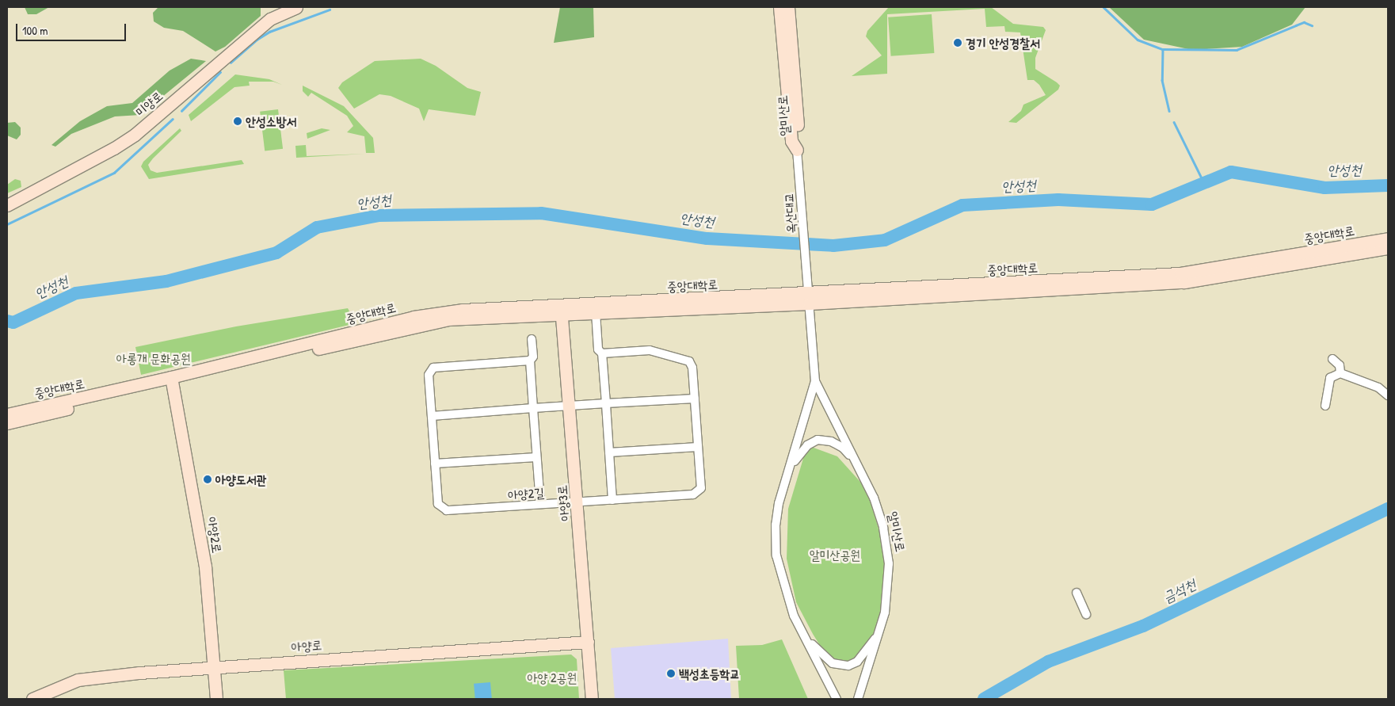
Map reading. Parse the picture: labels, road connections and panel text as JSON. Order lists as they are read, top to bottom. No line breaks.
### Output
{"streets":{"street":["미양로","알미산로","옥산대교","중앙대학로","아양2길","아양3로","아양2로","아양로"]},"crossings":[["알미산로","옥산대교"],["알미산로","중앙대학로"],["중앙대학로","아양3로"],["중앙대학로","아양2로"],["아양2길","아양3로"],["아양3로","아양로"],["아양2로","아양로"]],"water":["안성천","금석천"],"parks":["아롱개 문화공원","알미산공원","아양 2공원"],"places":["경기 안성경찰서","안성소방서","아양도서관","백성초등학교"],"scale_bar":"100 m"}
